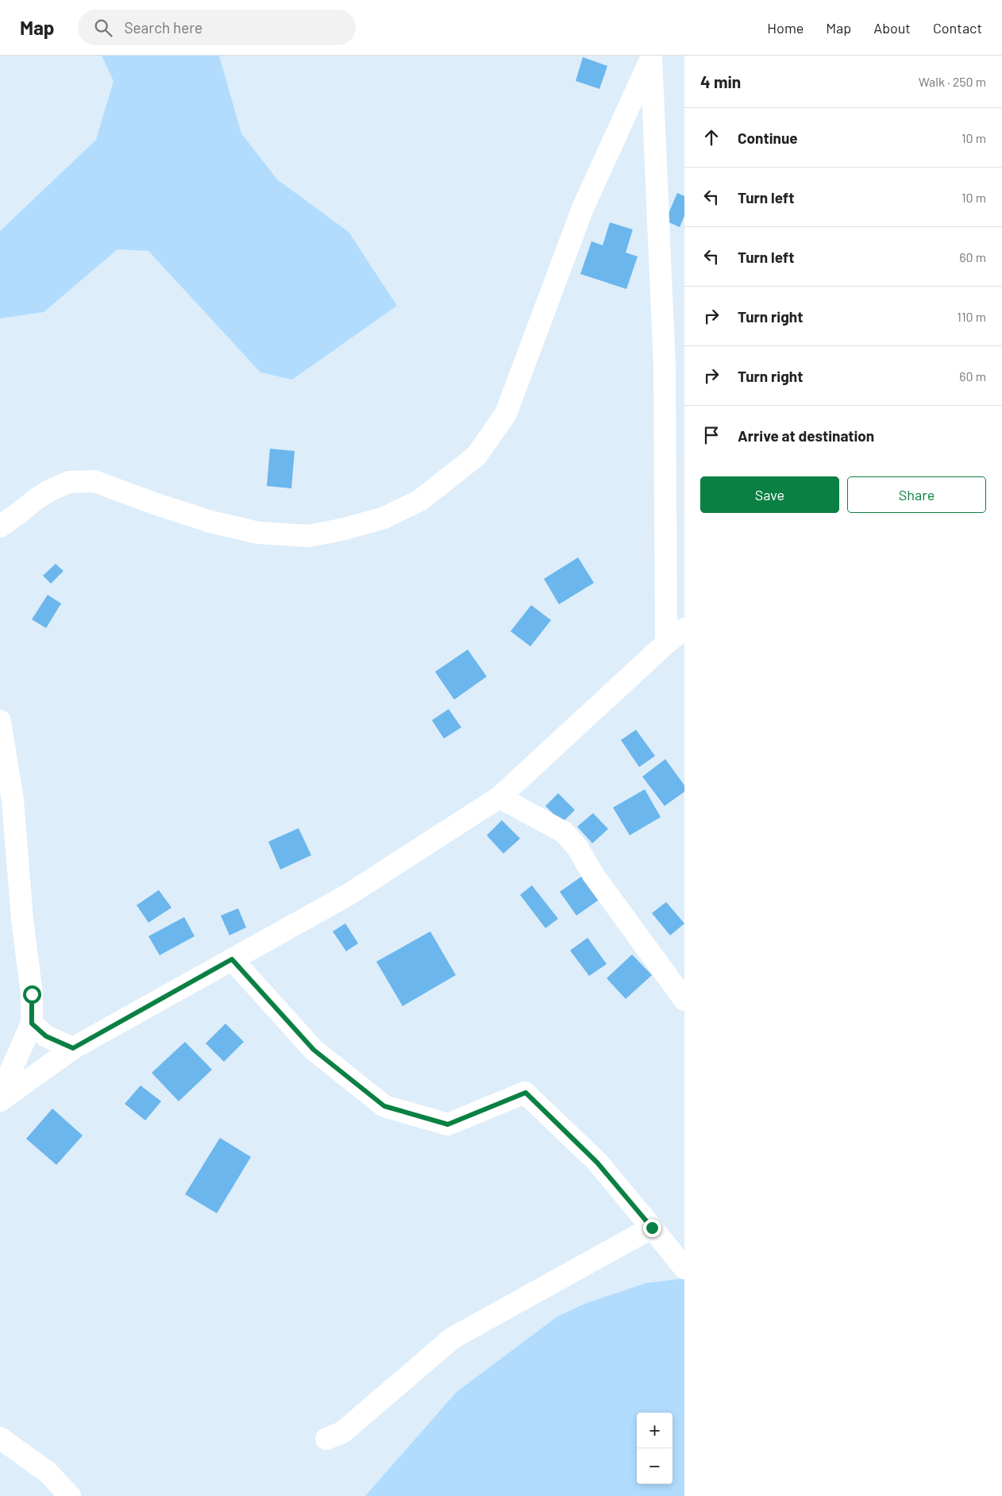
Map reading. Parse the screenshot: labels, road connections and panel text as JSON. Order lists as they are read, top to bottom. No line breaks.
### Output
{"page":{"header":"Map","search":"Search here","nav":["Home","Map","About","Contact"],"heading":["4 min","Walk · 250 m"],"list":[["Continue","10 m"],["Turn left","10 m"],["Turn left","60 m"],["Turn right","110 m"],["Turn right","60 m"],"Arrive at destination"],"buttons":["Save","Share"],"map_buttons":["+","−"]}}
